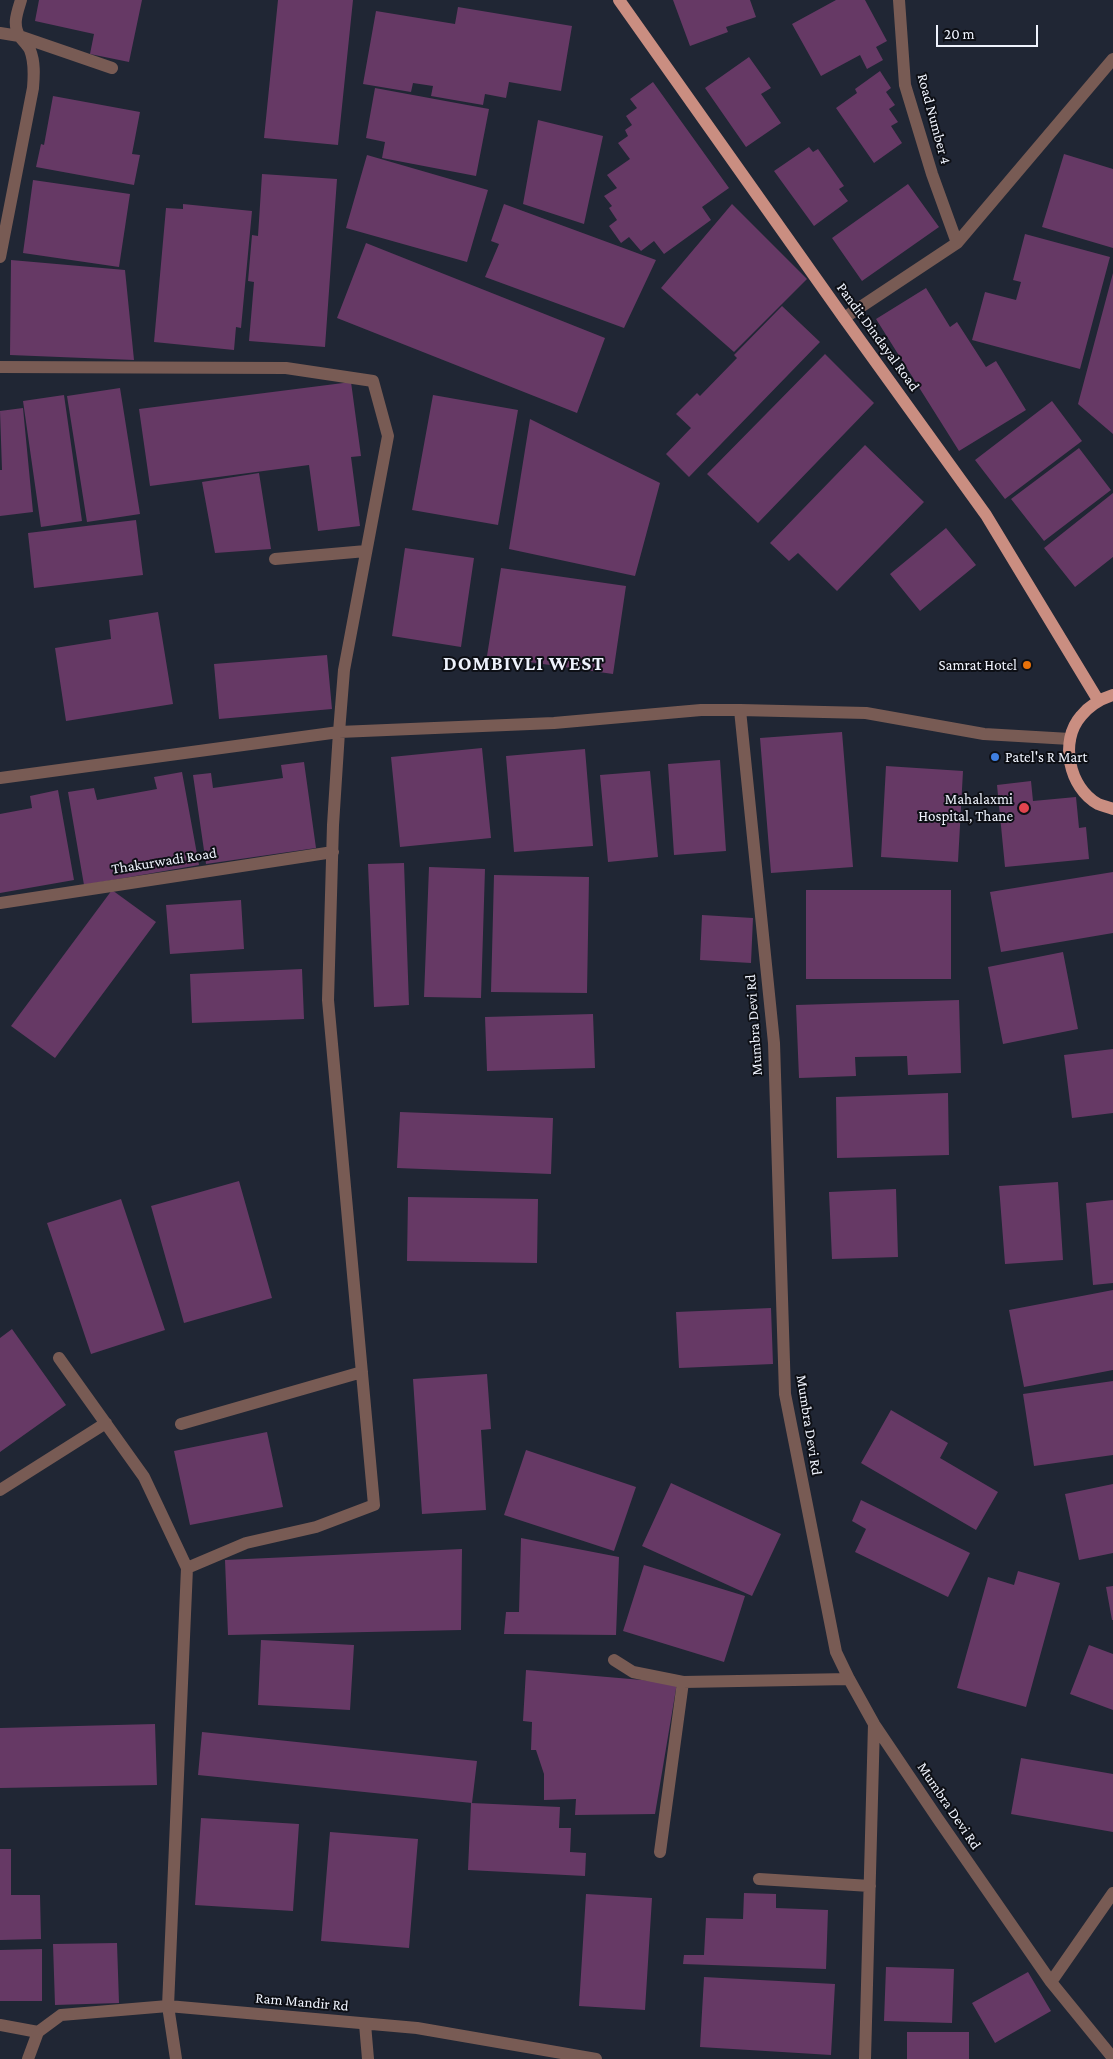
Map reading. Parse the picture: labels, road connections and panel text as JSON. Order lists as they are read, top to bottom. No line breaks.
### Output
{"streets":{"main road":["Pandit Dindayal Road"],"street":["Road Number 4","Thakurwadi Road","Mumbra Devi Rd","Ram Mandir Rd"]},"districts":["DOMBIVLI WEST"],"places":["Samrat Hotel","Patel's R Mart","Mahalaxmi Hospital, Thane"],"scale_bar":"20 m"}
